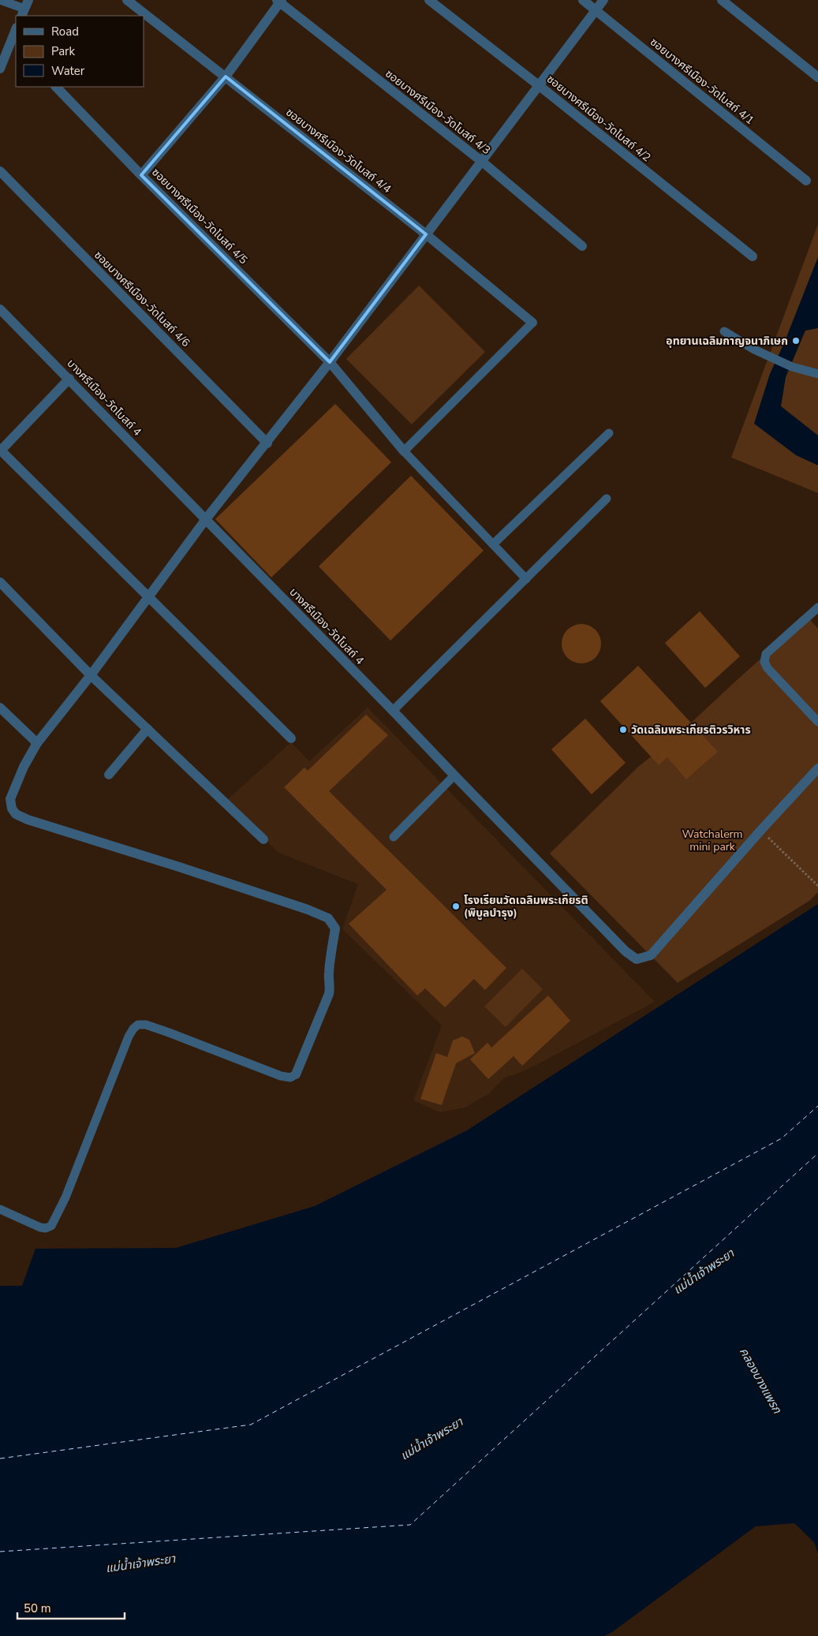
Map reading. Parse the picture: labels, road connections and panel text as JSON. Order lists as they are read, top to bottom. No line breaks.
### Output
{"streets":{"street":["ซอยบางศรีเมือง-วัดโบสถ์ 4/1","ซอยบางศรีเมือง-วัดโบสถ์ 4/3","ซอยบางศรีเมือง-วัดโบสถ์ 4/2","ซอยบางศรีเมือง-วัดโบสถ์ 4/4","ซอยบางศรีเมือง-วัดโบสถ์ 4/5","ซอยบางศรีเมือง-วัดโบสถ์ 4/6","บางศรีเมือง-วัดโบสถ์ 4"]},"water":["แม่น้ำเจ้าพระยา","คลองบางแพรก"],"parks":["Watchalerm mini park"],"places":["อุทยานเฉลิมกาญจนาภิเษก","วัดเฉลิมพระเกียรติวรวิหาร","โรงเรียนวัดเฉลิมพระเกียรติ (พิบูลบำรุง)"],"legend":["Road","Park","Water"],"scale_bar":"50 m"}
